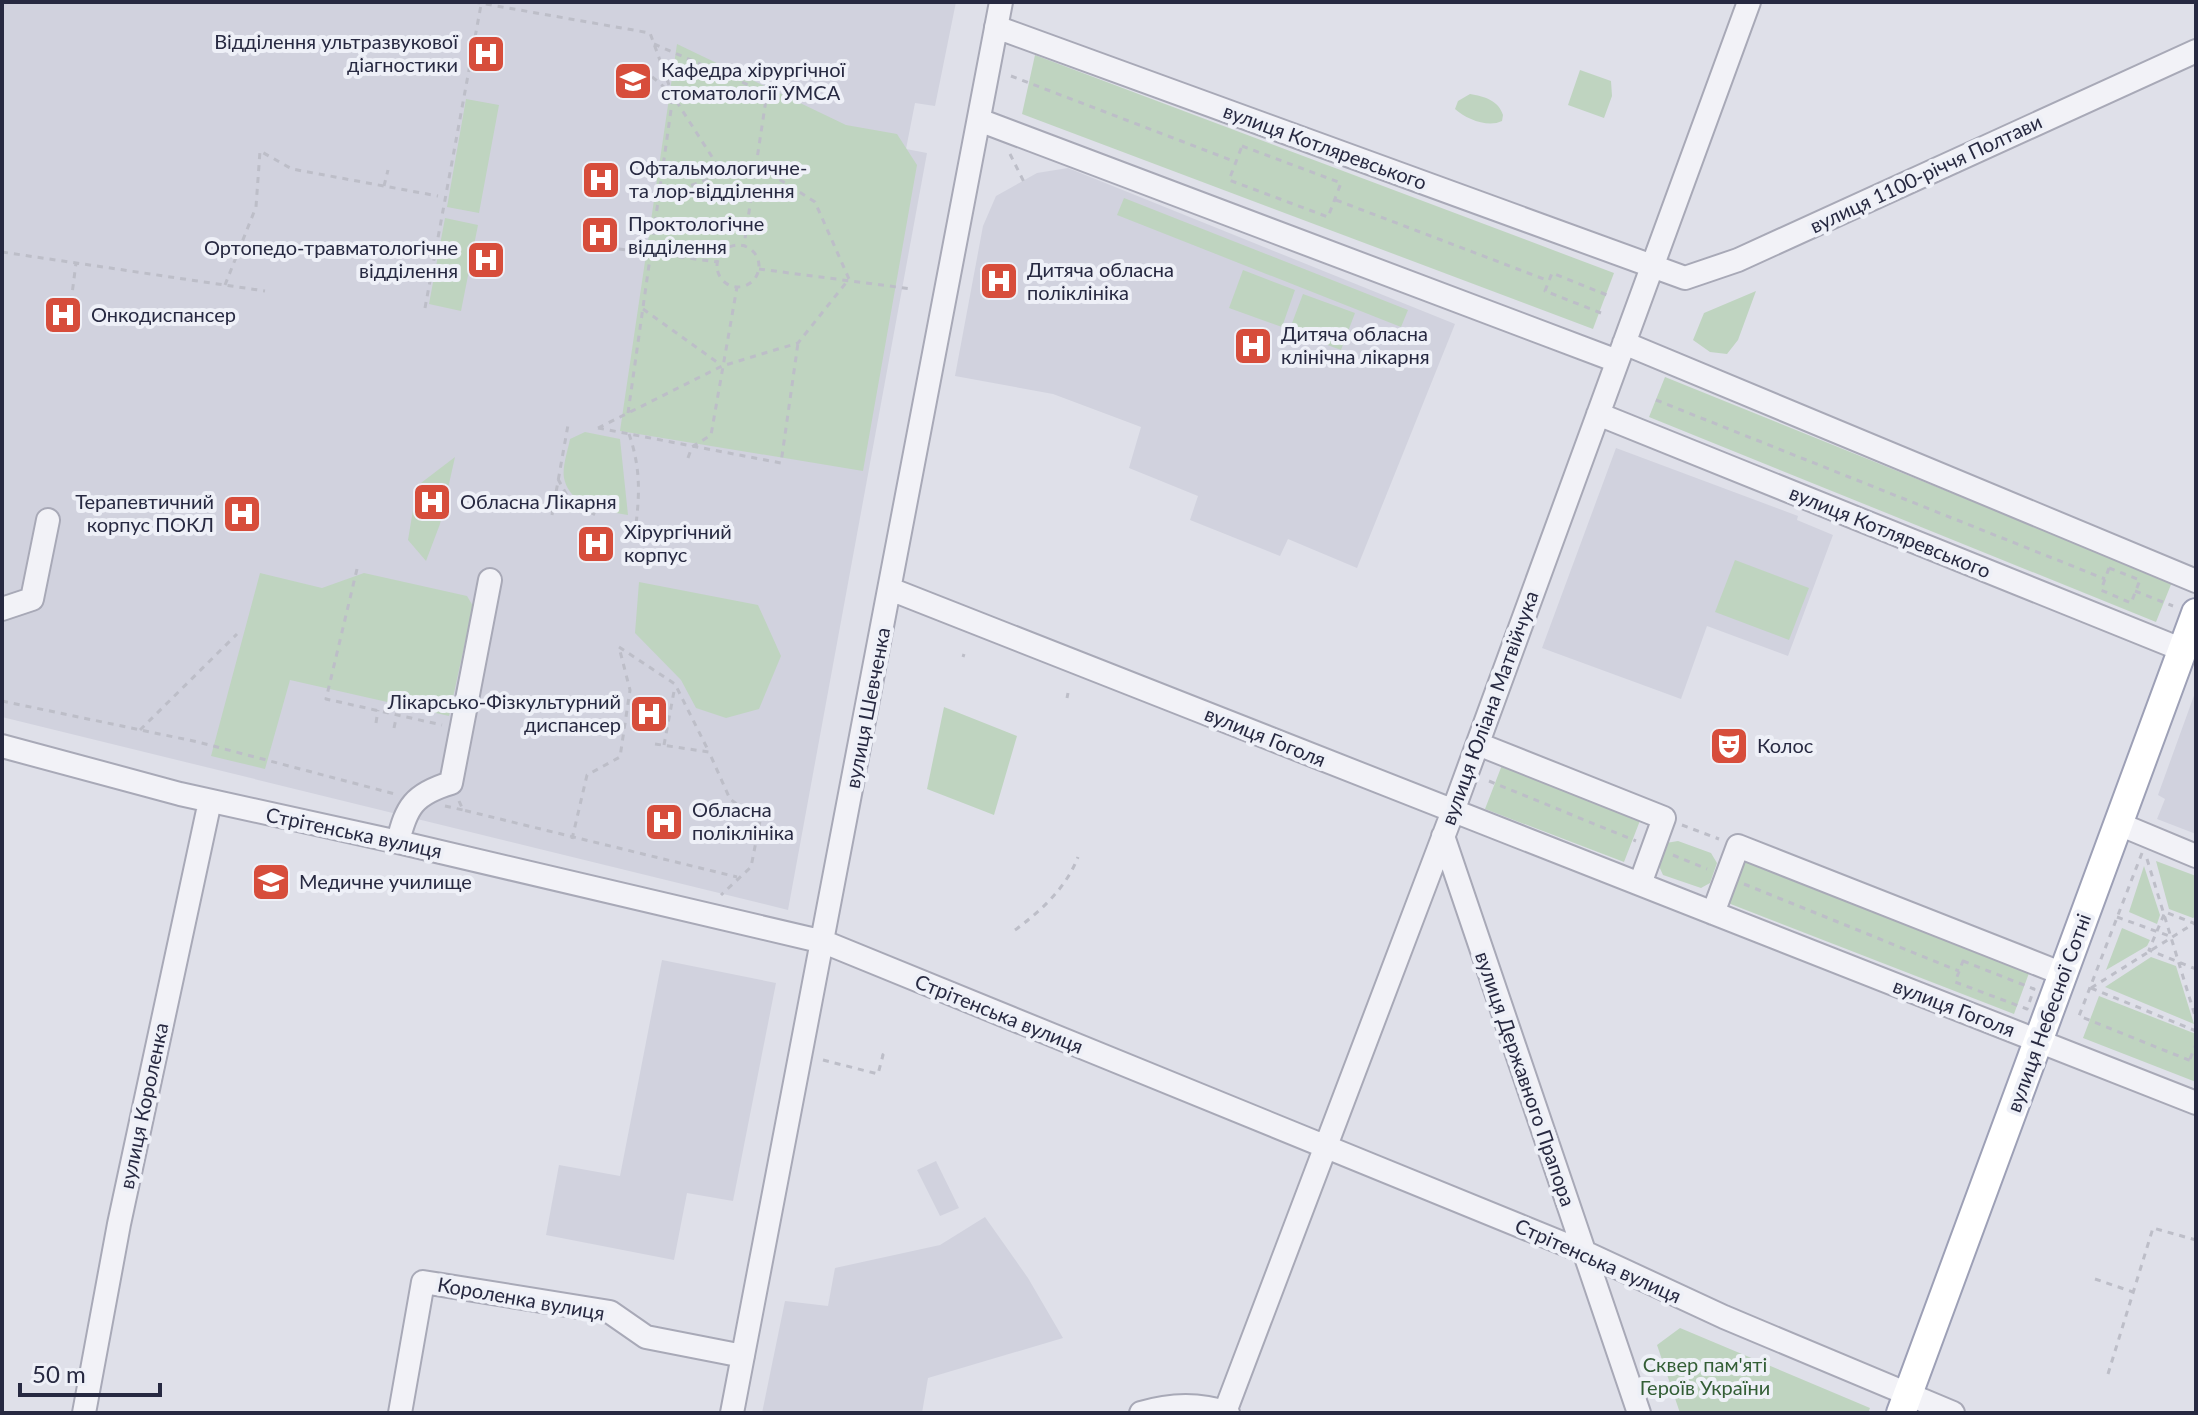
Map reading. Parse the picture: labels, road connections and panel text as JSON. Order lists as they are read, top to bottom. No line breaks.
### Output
{"streets":{"main road":["вулиця Небесної Сотні"],"street":["вулиця Котляревського","вулиця 1100-річчя Полтави","вулиця Шевченка","вулиця Юліана Матвійчука","вулиця Гоголя","Стрітенська вулиця","вулиця Державного Прапора","вулиця Короленка","Короленка вулиця"]},"crossings":[["вулиця Котляревського","вулиця 1100-річчя Полтави"],["вулиця Котляревського","вулиця Шевченка"],["вулиця Котляревського","вулиця Юліана Матвійчука"],["вулиця Котляревського","вулиця Небесної Сотні"],["вулиця 1100-річчя Полтави","вулиця Юліана Матвійчука"],["вулиця Шевченка","вулиця Гоголя"],["вулиця Шевченка","Стрітенська вулиця"],["вулиця Шевченка","Короленка вулиця"],["вулиця Юліана Матвійчука","вулиця Гоголя"],["вулиця Юліана Матвійчука","Стрітенська вулиця"],["вулиця Юліана Матвійчука","вулиця Державного Прапора"],["вулиця Гоголя","вулиця Небесної Сотні"],["Стрітенська вулиця","вулиця Небесної Сотні"],["Стрітенська вулиця","вулиця Державного Прапора"],["Стрітенська вулиця","вулиця Короленка"]],"parks":["Сквер пам'яті Героїв України"],"places":{"hospital":["Відділення ультразвукової діагностики","Офтальмологичне- та лор-відділення","Проктологічне відділення","Ортопедо-травматологічне відділення","Дитяча обласна поліклініка","Онкодиспансер","Дитяча обласна клінічна лікарня","Обласна Лікарня","Терапевтичний корпус ПОКЛ","Хірургічний корпус","Лікарсько-Фізкультурний диспансер","Обласна поліклініка"],"school or university":["Кафедра хірургічної стоматології УМСА","Медичне училище"],"theatre":["Колос"]},"scale_bar":"50 m"}
